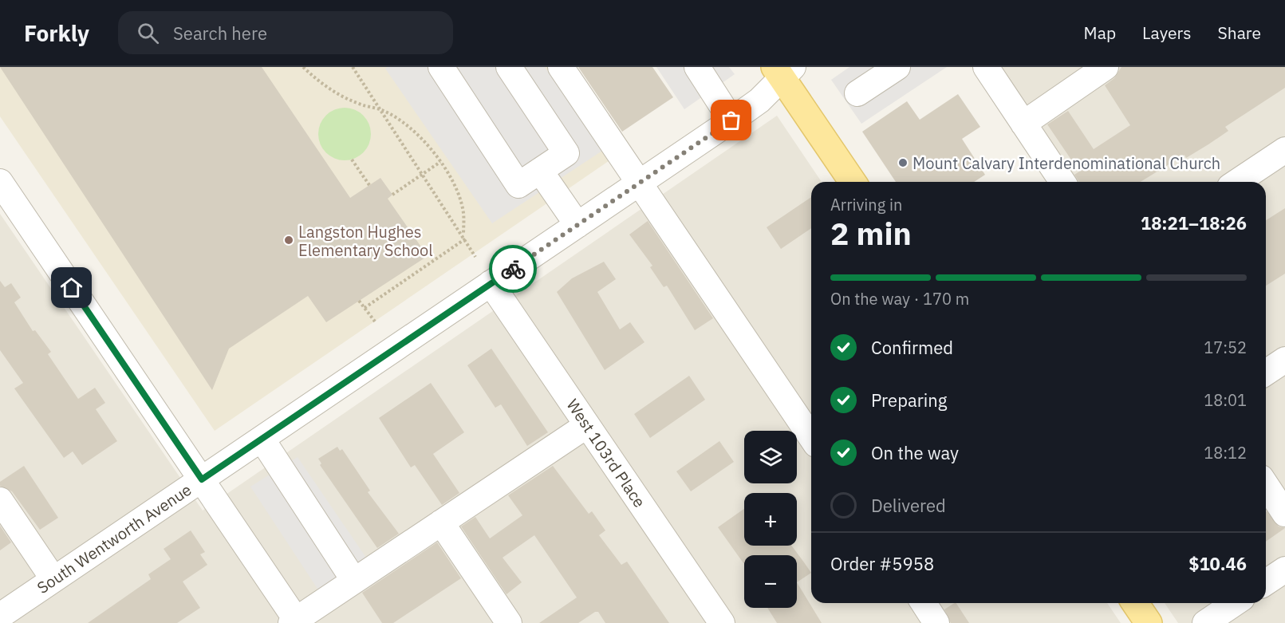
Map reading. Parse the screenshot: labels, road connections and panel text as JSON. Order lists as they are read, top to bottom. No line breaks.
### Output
{"streets":{"street":["West 103rd Place","South Wentworth Avenue"]},"crossings":[["West 103rd Place","South Wentworth Avenue"]],"places":["Mount Calvary Interdenominational Church","Langston Hughes Elementary School"],"page":{"header":"Forkly","search":"Search here","nav":["Map","Layers","Share"],"heading":["2 min","Arriving in","18:21–18:26"],"panel":["Order #5958","$10.46"],"bar":"On the way · 170 m","list":[["Confirmed","17:52"],["Preparing","18:01"],["On the way","18:12"],"Delivered"],"map_buttons":["+","−"]}}
